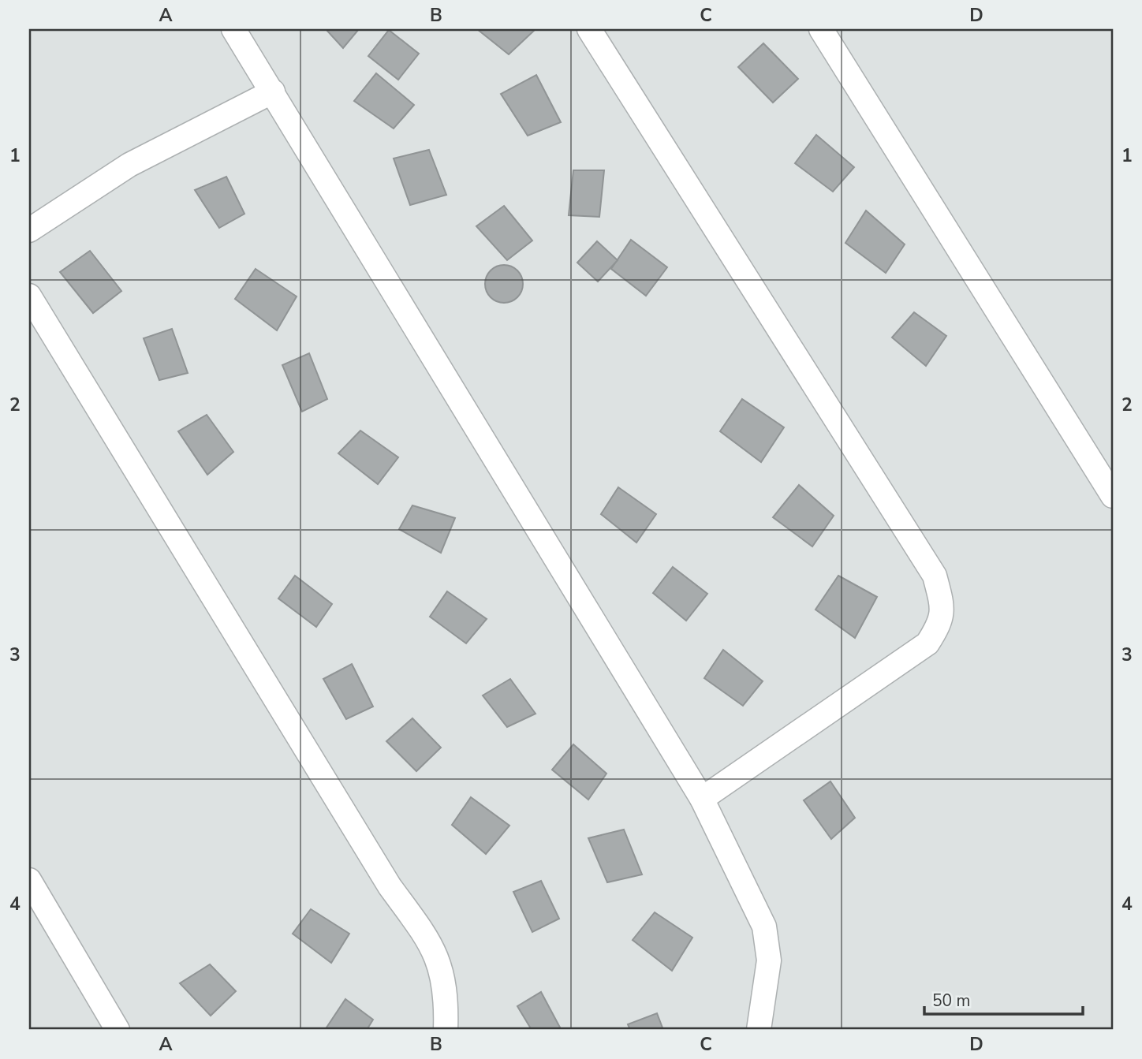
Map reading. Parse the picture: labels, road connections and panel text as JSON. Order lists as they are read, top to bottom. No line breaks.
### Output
{"scale_bar":"50 m","grid":{"columns":["A","B","C","D"],"rows":["1","2","3","4"]}}
